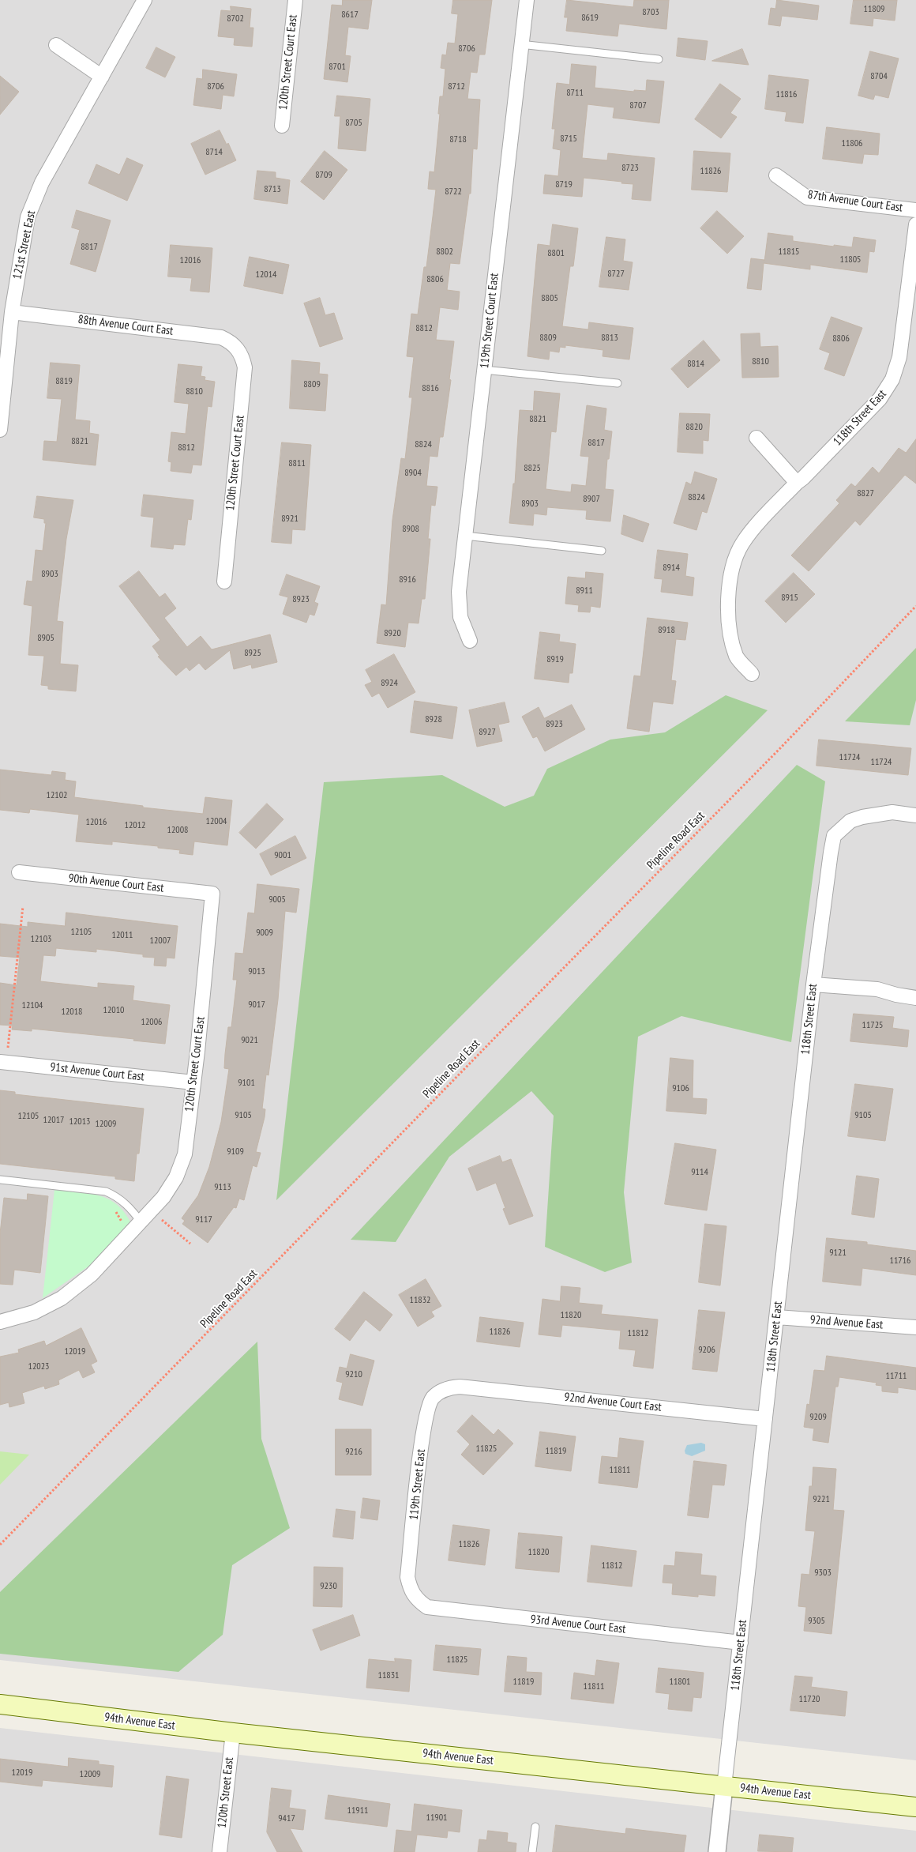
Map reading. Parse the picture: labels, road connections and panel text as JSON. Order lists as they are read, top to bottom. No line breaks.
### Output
{"streets":{"main road":["94th Avenue East"],"street":["120th Street Court East","87th Avenue Court East","121st Street East","119th Street Court East","88th Avenue Court East","118th Street East","90th Avenue Court East","91st Avenue Court East","92nd Avenue East","92nd Avenue Court East","119th Street East","93rd Avenue Court East","120th Street East"],"path":["Pipeline Road East"]},"crossings":[["120th Street Court East","88th Avenue Court East"],["120th Street Court East","90th Avenue Court East"],["120th Street Court East","91st Avenue Court East"],["121st Street East","88th Avenue Court East"],["118th Street East","92nd Avenue East"],["118th Street East","92nd Avenue Court East"],["118th Street East","93rd Avenue Court East"],["118th Street East","94th Avenue East"],["92nd Avenue Court East","119th Street East"],["119th Street East","93rd Avenue Court East"],["94th Avenue East","120th Street East"]],"house_numbers":["11809","8703","8617","8619","8702","8706","8701","8704","8706","8712","8711","11816","8707","8705","8715","8718","11806","8714","8723","11826","8709","8719","8713","8722","8817","8802","11815","8801","11805","12016","8727","12014","8806","8805","8812","8809","8813","8806","8810","8814","8819","8809","8816","8810","8821","8820","8821","8817","8824","8812","8811","8825","8904","8827","8824","8907","8903","8921","8908","8914","8903","8916","8911","8915","8923","8918","8920","8905","8925","8919","8924","8928","8923","8927","11724","11724","12102","12004","12016","12012","12008","9001","9005","12105","9009","12011","12103","12007","9013","9017","12104","12010","12018","12006","11725","9021","9101","9106","9105","9105","12105","12017","12013","12009","9109","9114","9113","9117","9121","11716","11832","11820","11826","11812","9206","12019","12023","9210","11711","9209","11825","11819","9216","11811","9221","11826","11820","11812","9303","9230","9305","11825","11831","11819","11801","11811","11720","12019","12009","11911","11901","9417"]}
